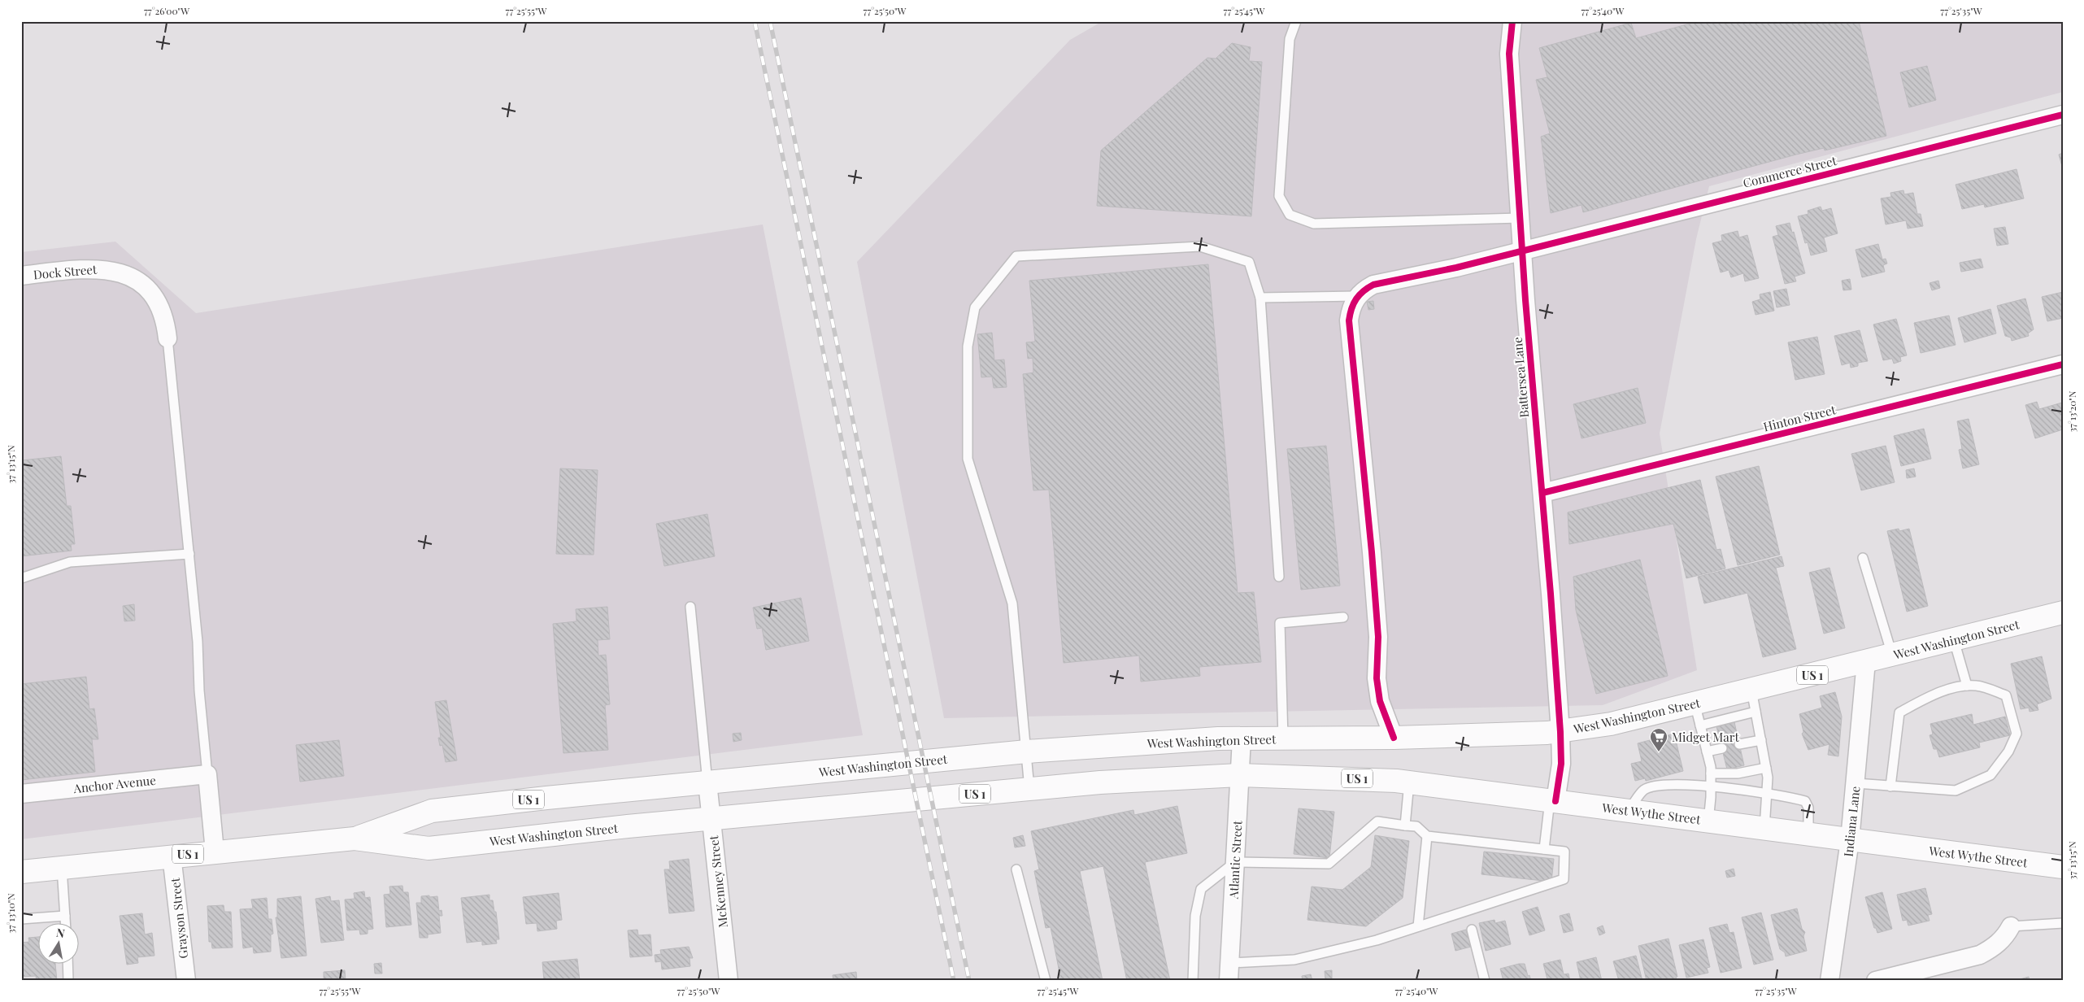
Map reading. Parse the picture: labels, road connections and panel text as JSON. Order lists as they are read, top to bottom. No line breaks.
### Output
{"streets":{"main road":["West Washington Street","US 1","West Wythe Street"],"street":["Commerce Street","Dock Street","Battersea Lane","Hinton Street","Anchor Avenue","Indiana Lane","Atlantic Street","McKenney Street","Grayson Street"]},"crossings":[["Commerce Street","Battersea Lane"],["Battersea Lane","Hinton Street"],["Battersea Lane","West Washington Street"],["Battersea Lane","West Wythe Street"],["West Washington Street","West Wythe Street"],["West Washington Street","Indiana Lane"],["West Washington Street","Atlantic Street"],["West Washington Street","McKenney Street"],["West Washington Street","Grayson Street"],["West Wythe Street","Indiana Lane"],["West Wythe Street","Atlantic Street"]],"places":{"supermarket":["Midget Mart"]},"north":"top","coordinates":["77°26'00\"W","77°25'55\"W","77°25'50\"W","77°25'45\"W","77°25'40\"W","77°25'35\"W","37°13'20\"N","37°13'15\"N","37°13'10\"N"]}
